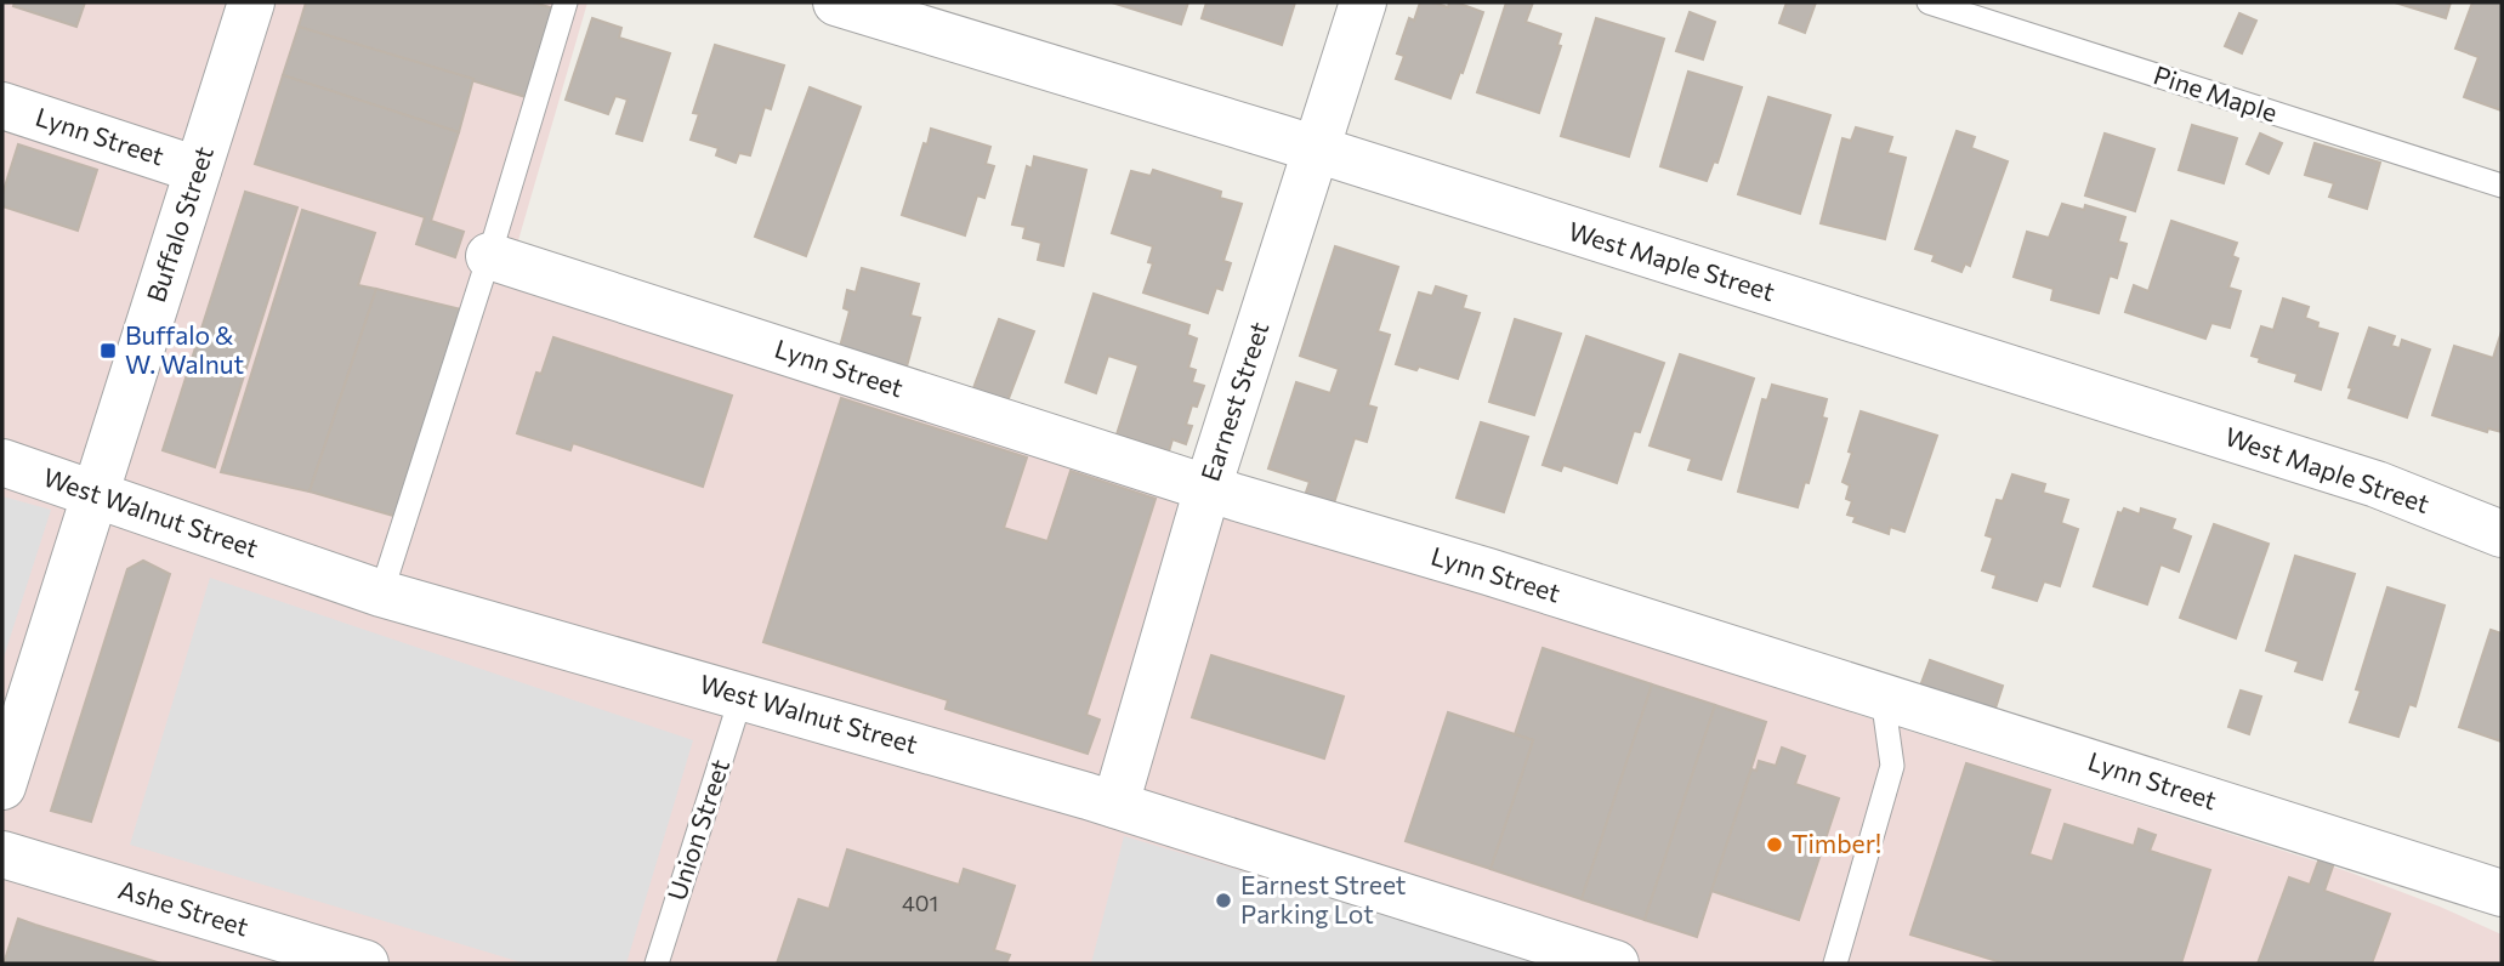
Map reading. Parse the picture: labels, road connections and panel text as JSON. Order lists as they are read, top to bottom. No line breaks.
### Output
{"streets":{"street":["Lynn Street","Buffalo Street","West Maple Street","Earnest Street","West Walnut Street","Ashe Street"],"lane":["Pine Maple","Union Street"]},"crossings":[["Lynn Street","Buffalo Street"],["Lynn Street","Earnest Street"],["Buffalo Street","West Walnut Street"],["West Maple Street","Earnest Street"],["Earnest Street","West Walnut Street"],["West Walnut Street","Union Street"]],"places":{"transit":["Buffalo & W. Walnut"],"other":["Timber!","Earnest Street Parking Lot"]},"house_numbers":["401"]}
